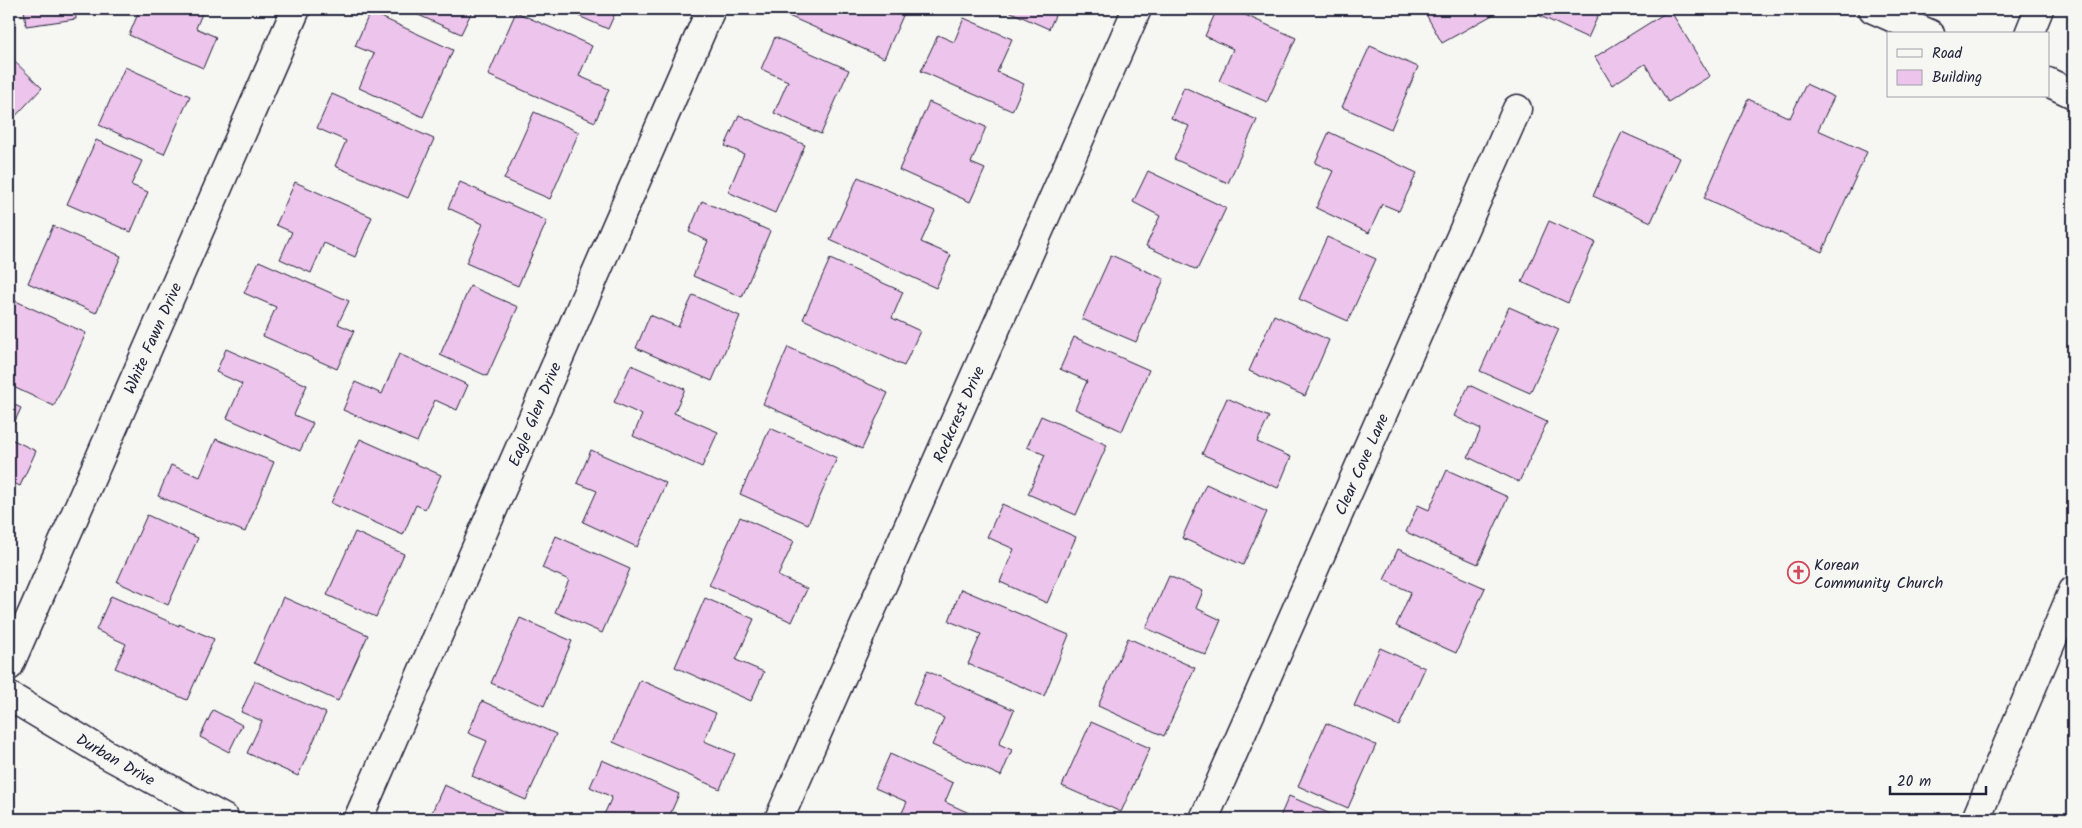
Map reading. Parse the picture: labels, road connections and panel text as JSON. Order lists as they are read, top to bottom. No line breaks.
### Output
{"streets":{"street":["White Fawn Drive","Eagle Glen Drive","Rockcrest Drive","Clear Cove Lane","Durban Drive"]},"places":{"church":["Korean Community Church"]},"legend":["Road","Building"],"scale_bar":"20 m"}
